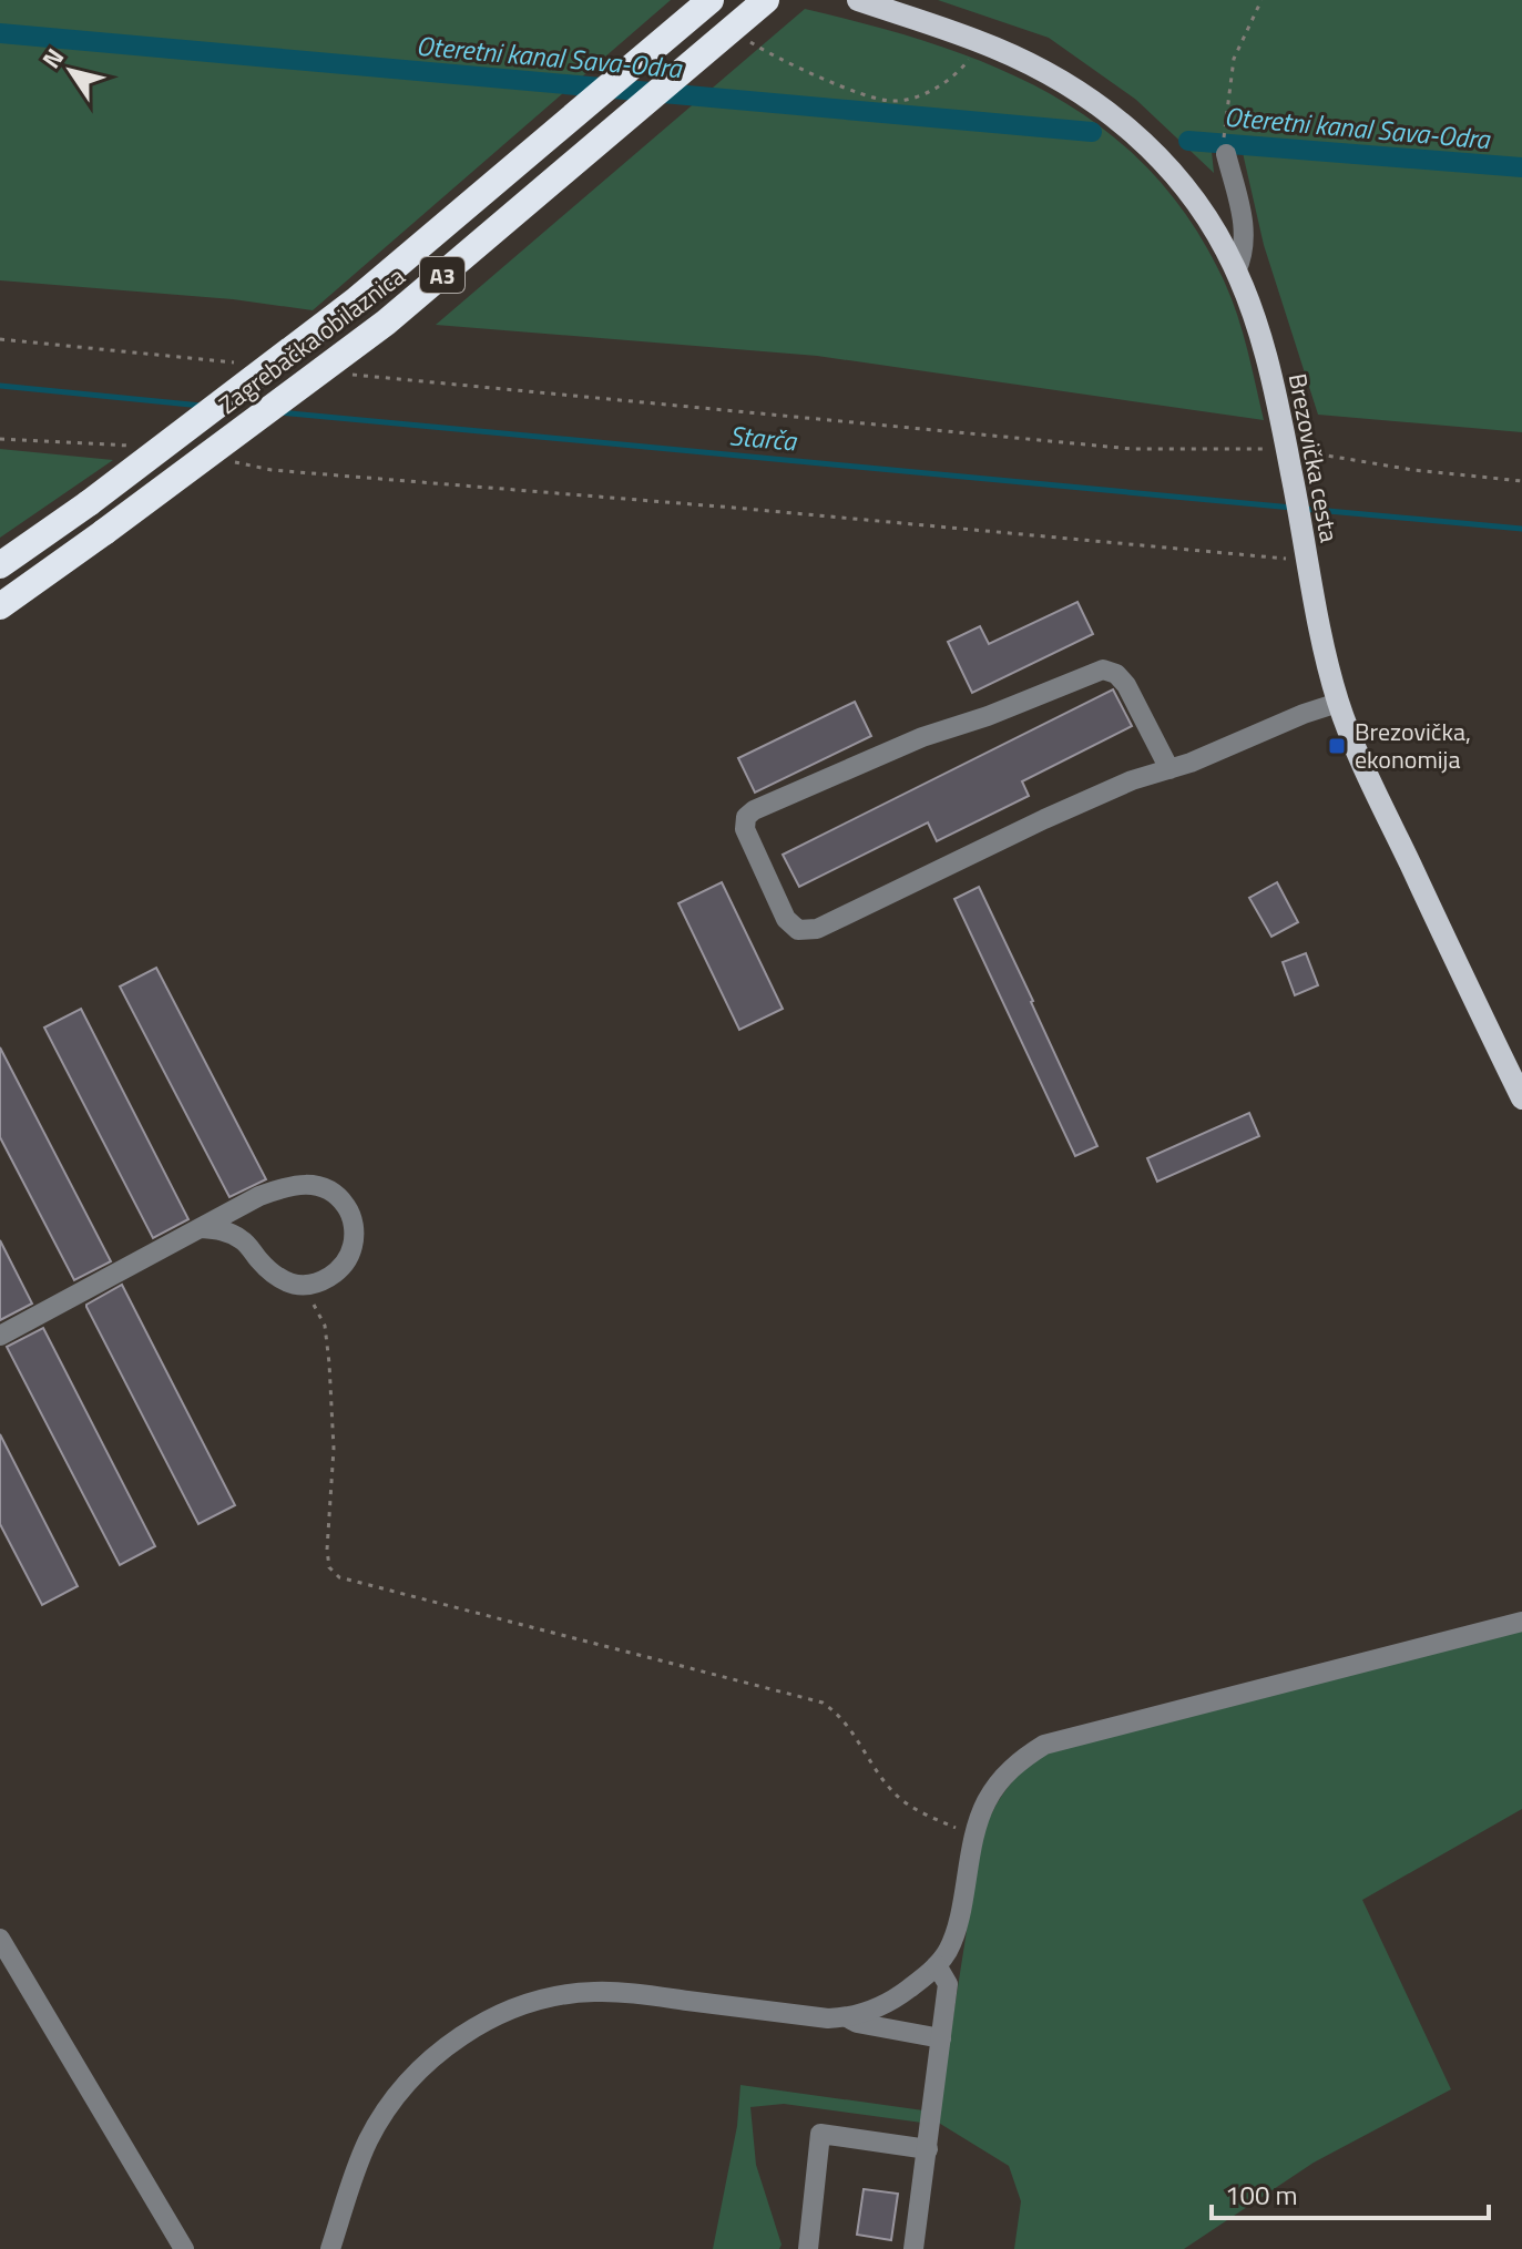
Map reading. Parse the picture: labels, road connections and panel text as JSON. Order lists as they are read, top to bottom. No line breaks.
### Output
{"streets":{"highway":["A3","Zagrebačka obilaznica"],"main road":["Brezovička cesta"]},"water":["Oteretni kanal Sava-Odra","Starča"],"places":{"transit":["Brezovička, ekonomija"]},"scale_bar":"100 m","north":"top left"}
